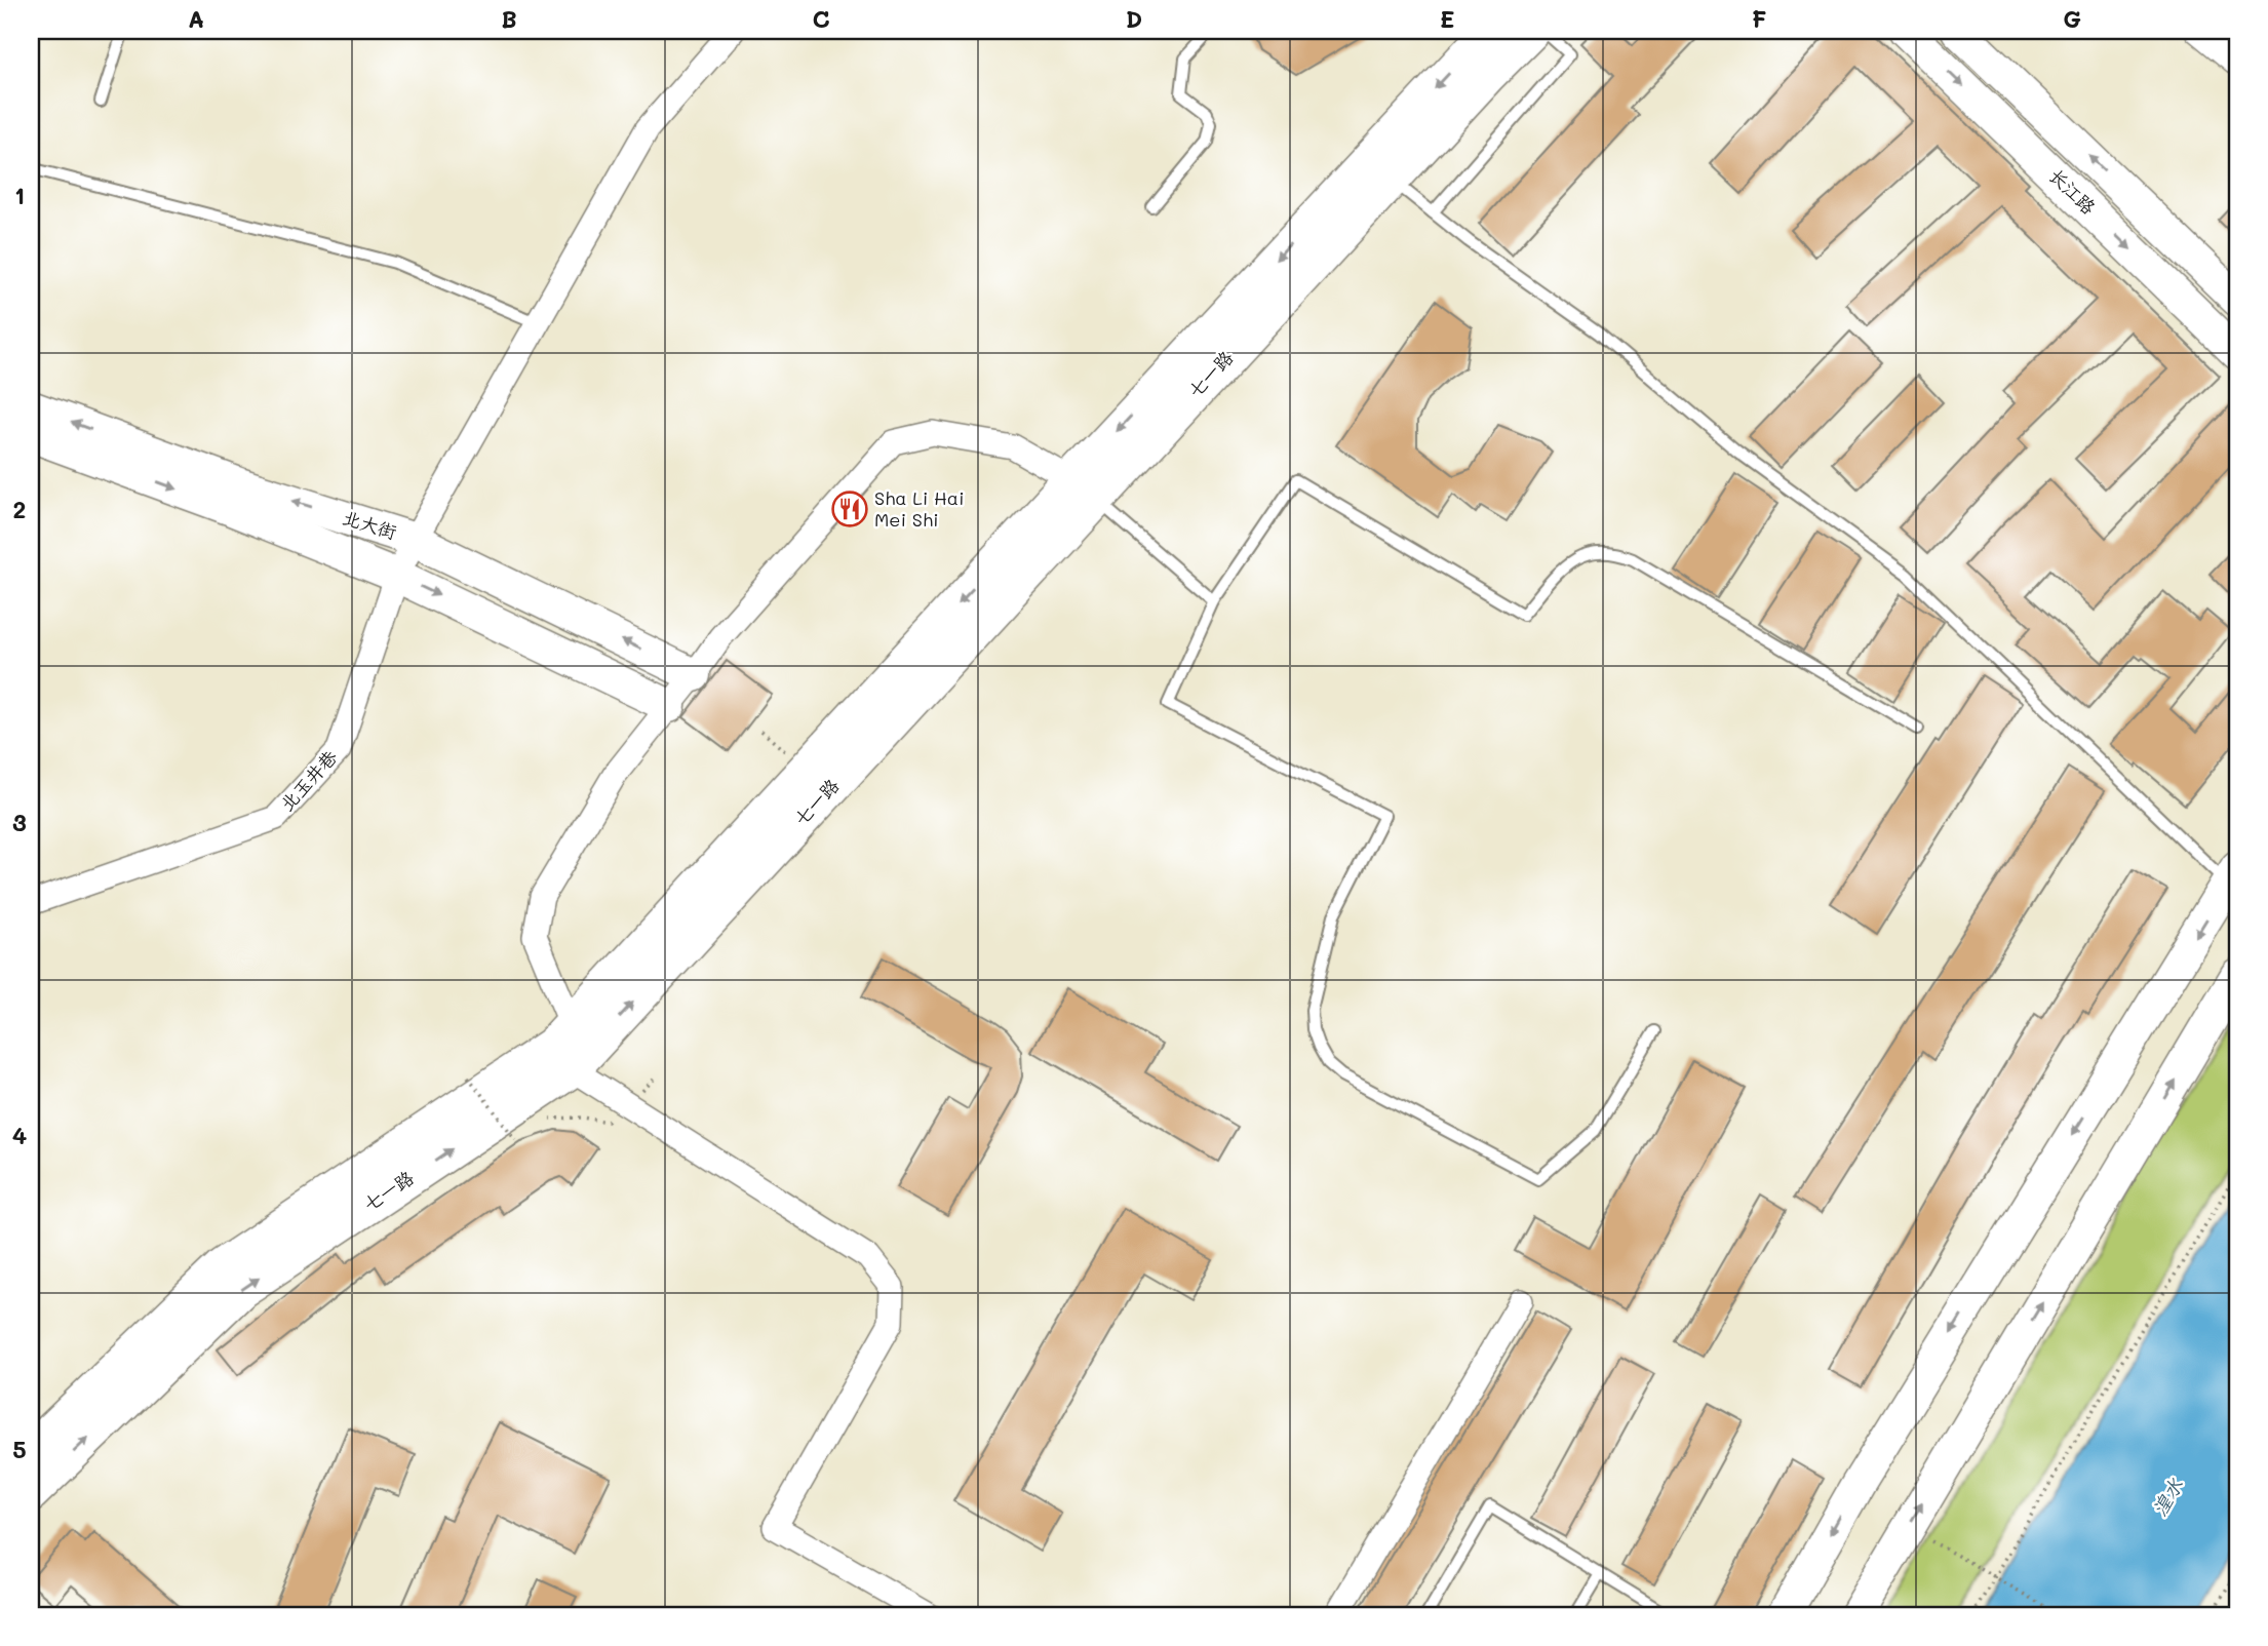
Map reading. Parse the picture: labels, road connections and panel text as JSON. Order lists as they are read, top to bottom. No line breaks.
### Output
{"streets":{"main road":["长江路","七一路","北大街"],"street":["北玉井巷"]},"crossings":[["北大街","北玉井巷"]],"water":["湟水"],"places":{"restaurant":["Sha Li Hai Mei Shi"]},"grid":{"columns":["A","B","C","D","E","F","G"],"rows":["1","2","3","4","5"]}}
